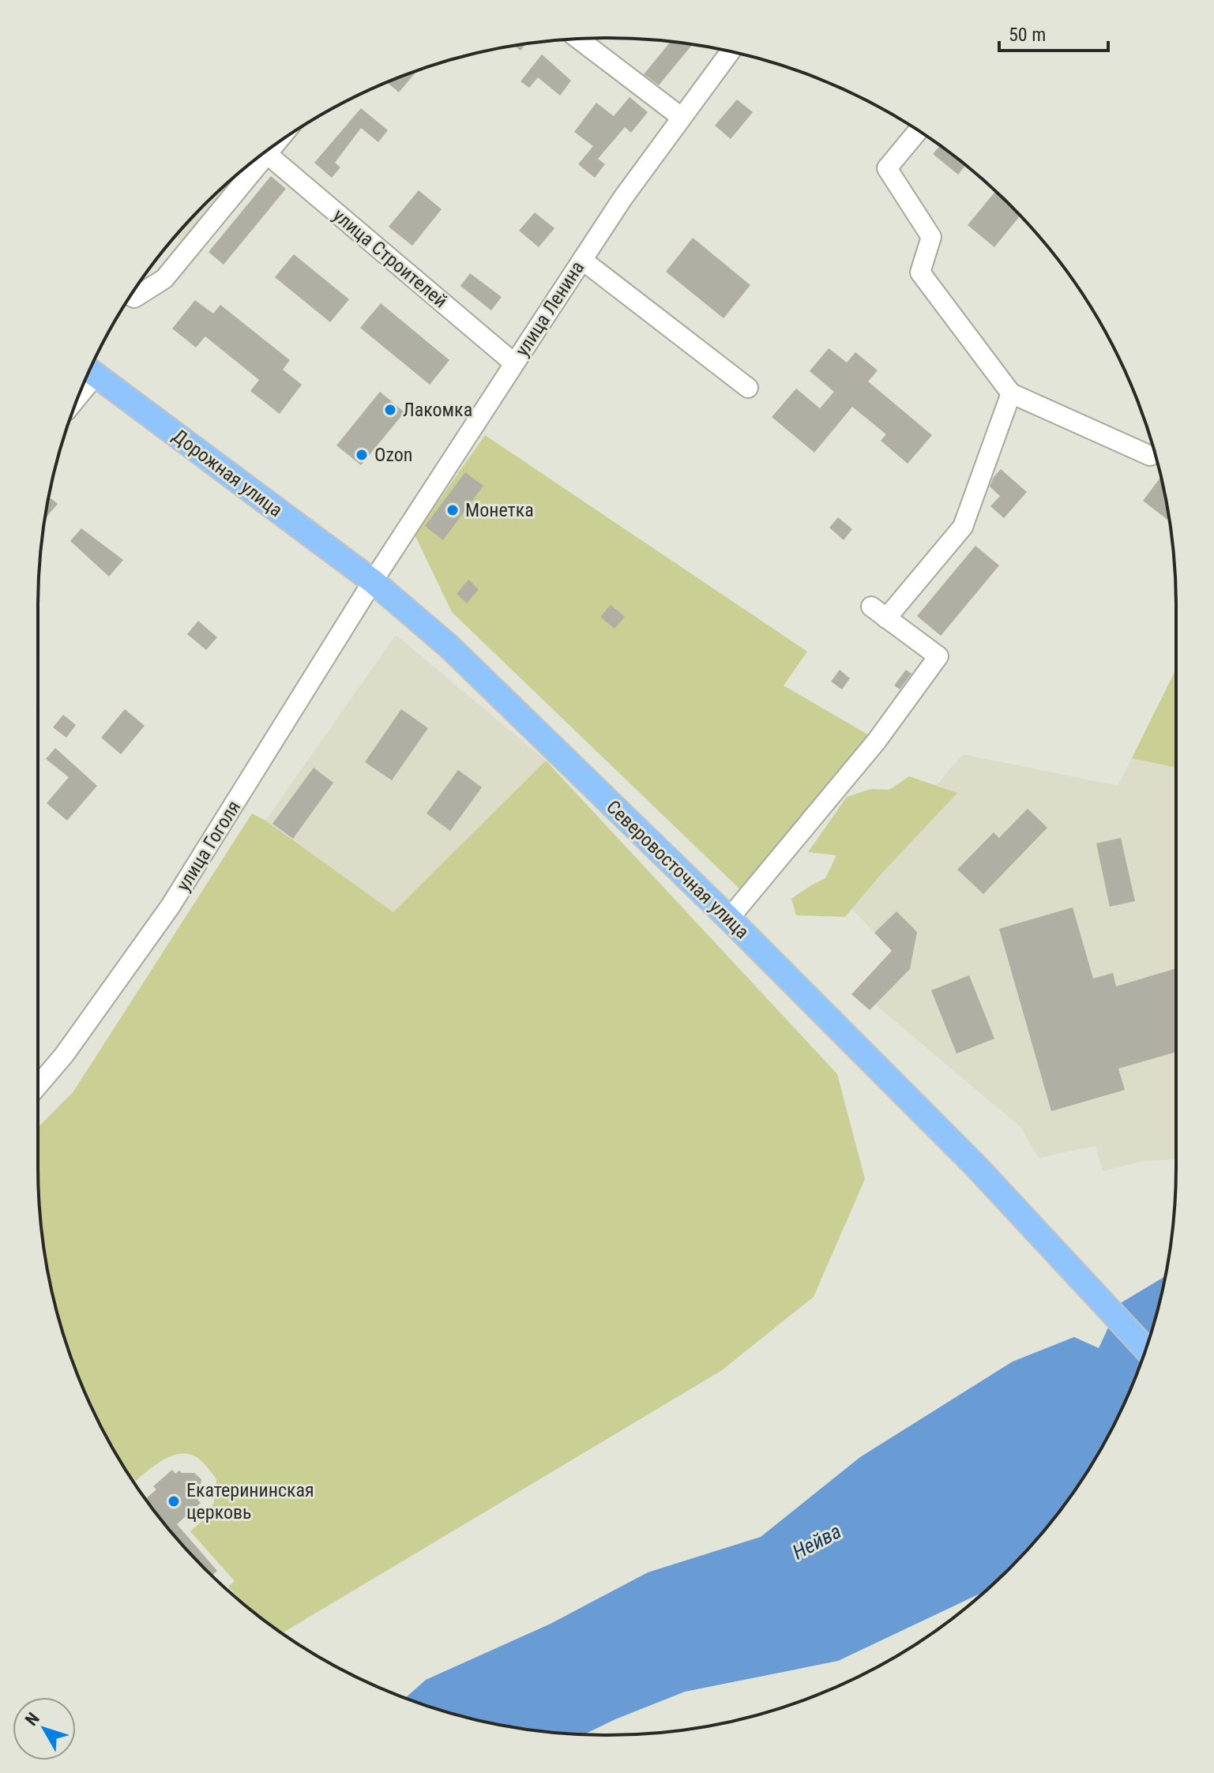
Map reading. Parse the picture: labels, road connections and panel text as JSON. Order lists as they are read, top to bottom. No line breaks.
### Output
{"streets":{"main road":["Дорожная улица","Северовосточная улица"],"street":["улица Строителей","улица Ленина","улица Гоголя"]},"crossings":[["улица Строителей","улица Ленина"],["улица Ленина","Дорожная улица"],["улица Ленина","улица Гоголя"],["улица Ленина","Северовосточная улица"],["Дорожная улица","улица Гоголя"],["Дорожная улица","Северовосточная улица"],["улица Гоголя","Северовосточная улица"]],"water":["Нейва"],"places":["Лакомка","Ozon","Монетка","Екатерининская церковь"],"scale_bar":"50 m","north":"top left"}
